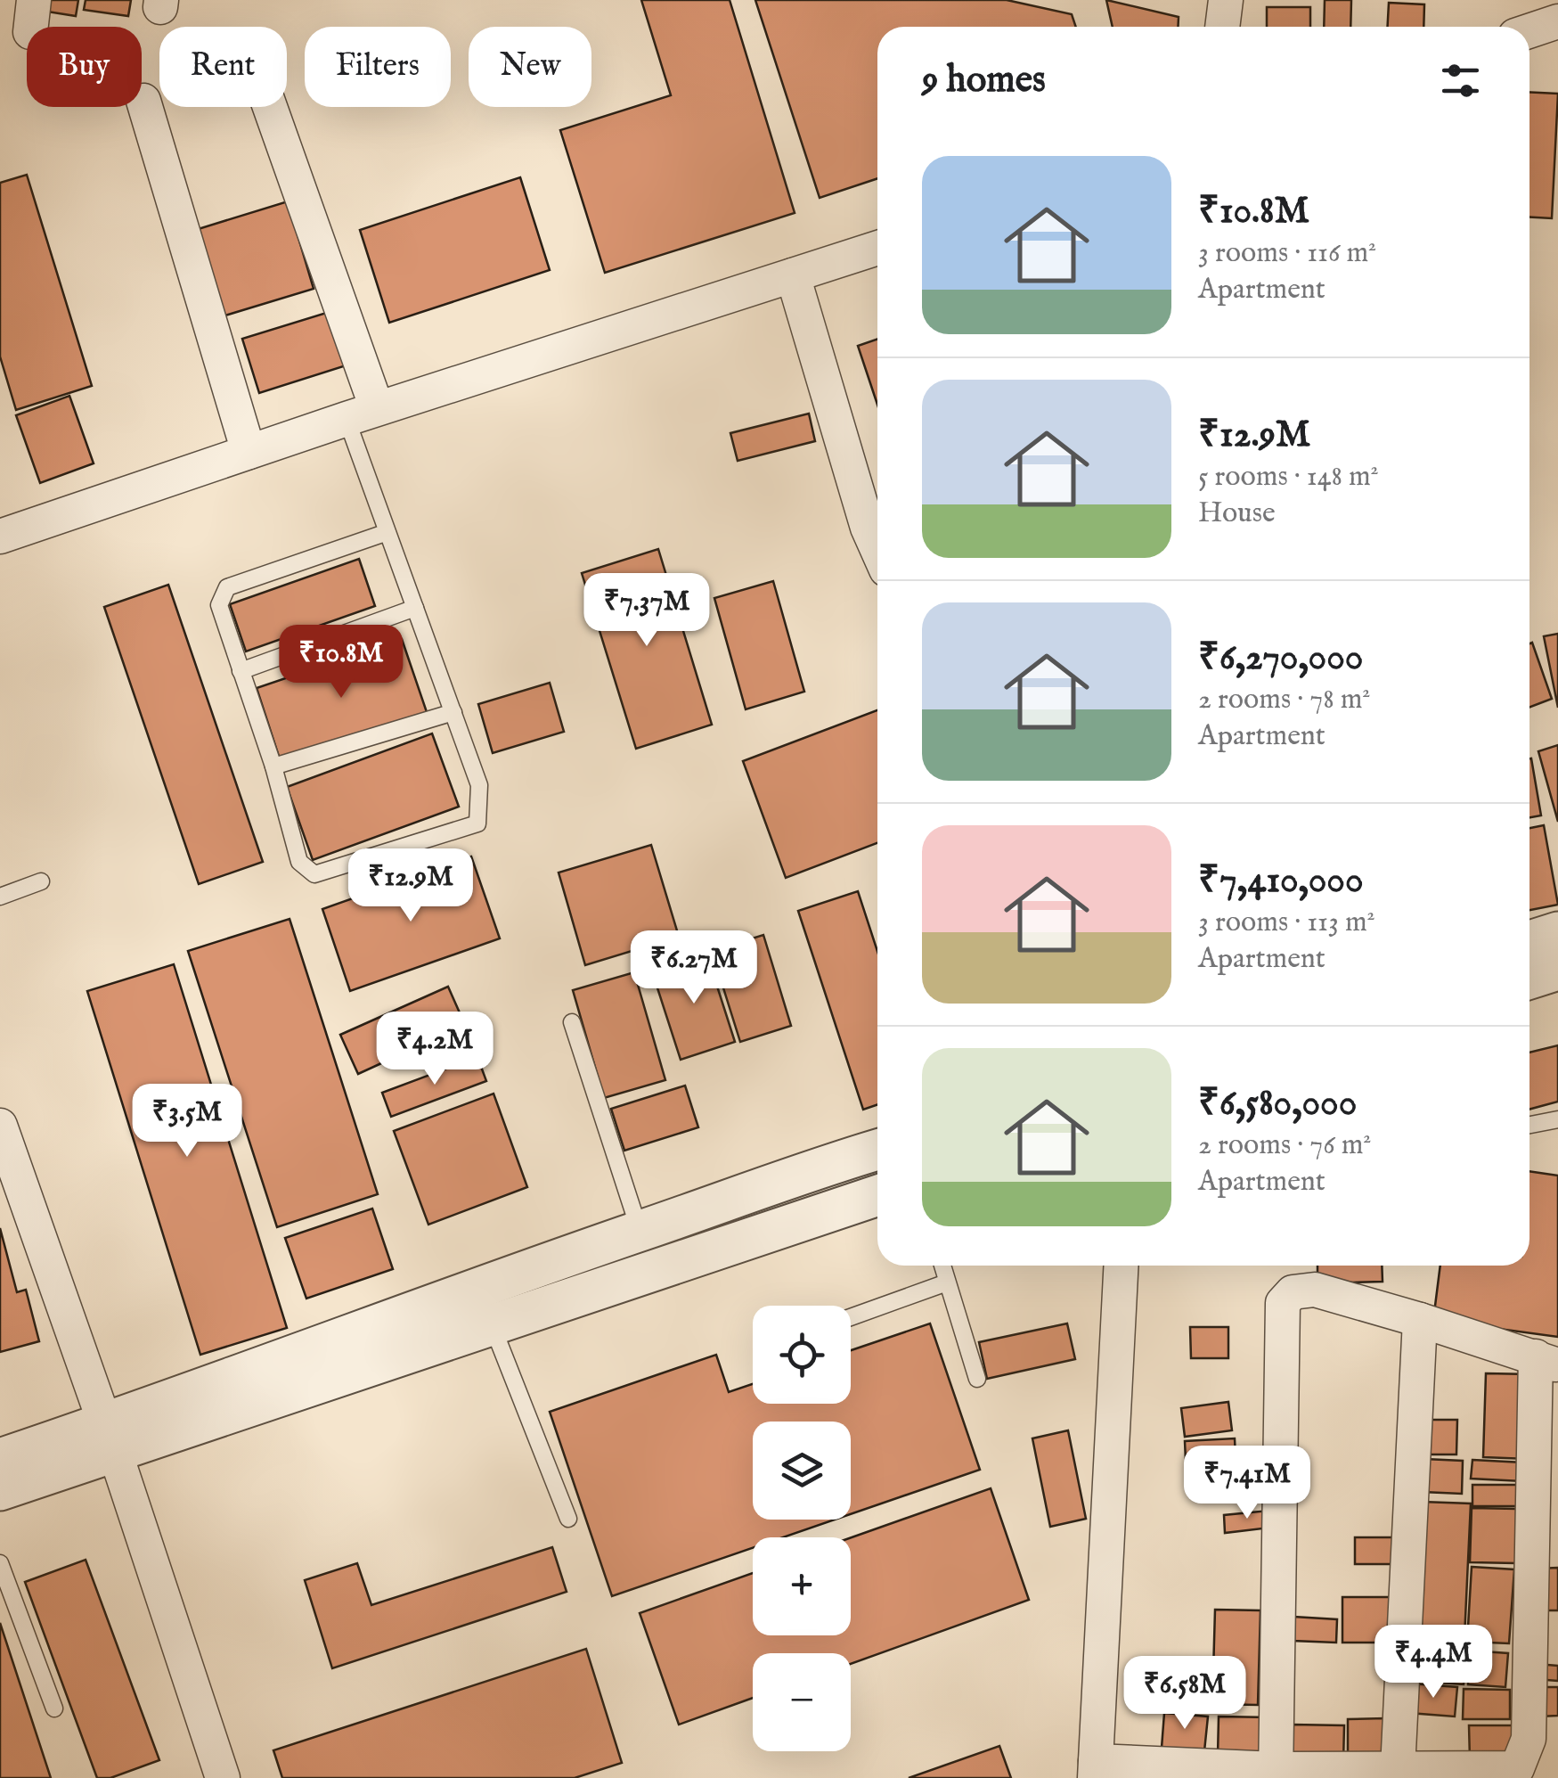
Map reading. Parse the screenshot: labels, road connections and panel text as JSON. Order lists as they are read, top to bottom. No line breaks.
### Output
{"page":{"chip":["Buy","Rent","Filters","New"],"heading":"9 homes","list":[{"name":"₹10.8M","note":"3 rooms · 116 m² · Apartment"},{"name":"₹12.9M","note":"5 rooms · 148 m² · House"},{"name":"₹6,270,000","note":"2 rooms · 78 m² · Apartment"},{"name":"₹7,410,000","note":"3 rooms · 113 m² · Apartment"},{"name":"₹6,580,000","note":"2 rooms · 76 m² · Apartment"}],"price":["₹7.37M","₹10.8M","₹12.9M","₹6.27M","₹4.2M","₹3.5M","₹7.41M","₹4.4M","₹6.58M"],"map_buttons":["+","−"]}}
